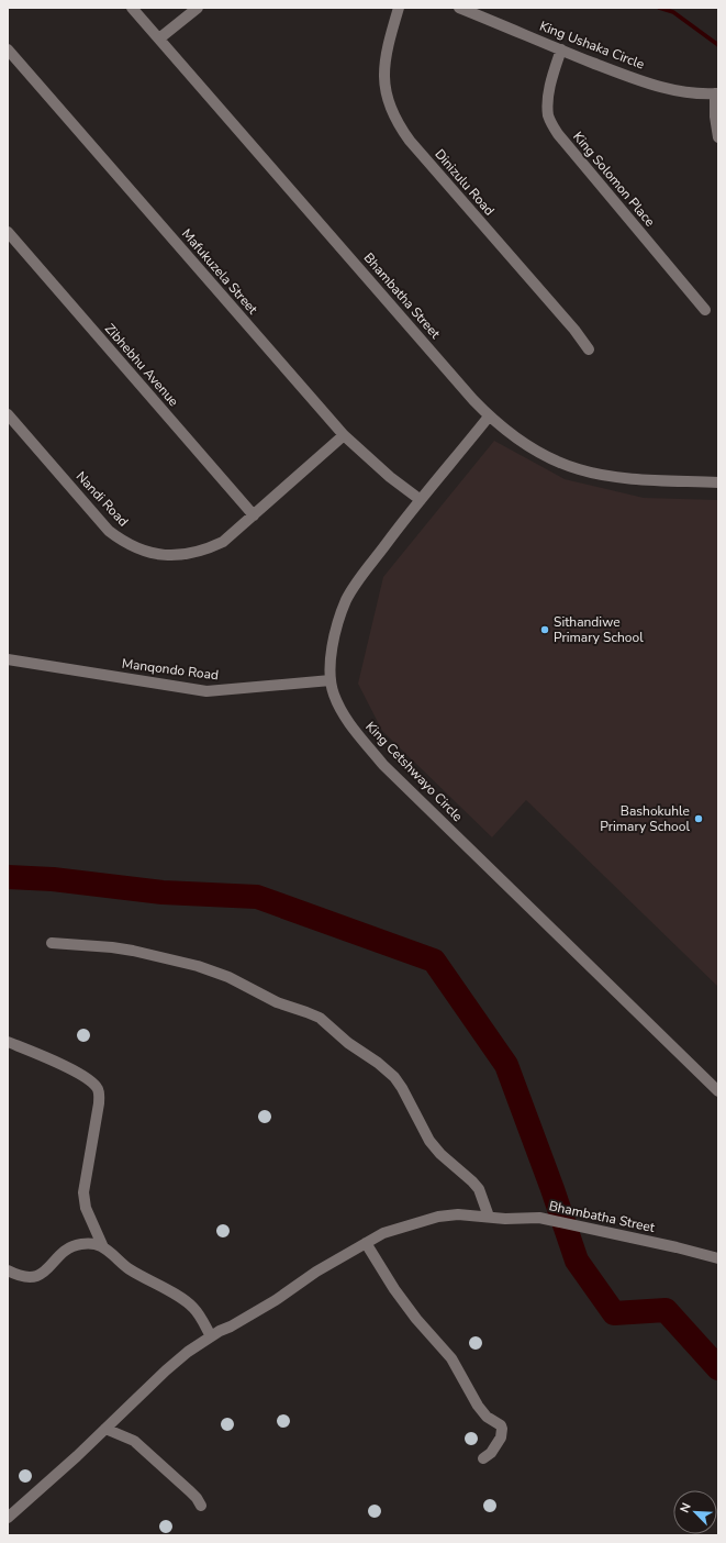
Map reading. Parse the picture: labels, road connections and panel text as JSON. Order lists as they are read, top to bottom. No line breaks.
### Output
{"streets":{"street":["King Ushaka Circle","King Solomon Place","Dinizulu Road","Mafukuzela Street","Bhambatha Street","Zibhebhu Avenue","Nandi Road","Manqondo Road","King Cetshwayo Circle"]},"crossings":[["King Ushaka Circle","King Solomon Place"],["Mafukuzela Street","Nandi Road"],["Mafukuzela Street","King Cetshwayo Circle"],["Bhambatha Street","King Cetshwayo Circle"],["Zibhebhu Avenue","Nandi Road"],["Manqondo Road","King Cetshwayo Circle"]],"places":["Sithandiwe Primary School","Bashokuhle Primary School"],"north":"top left"}
